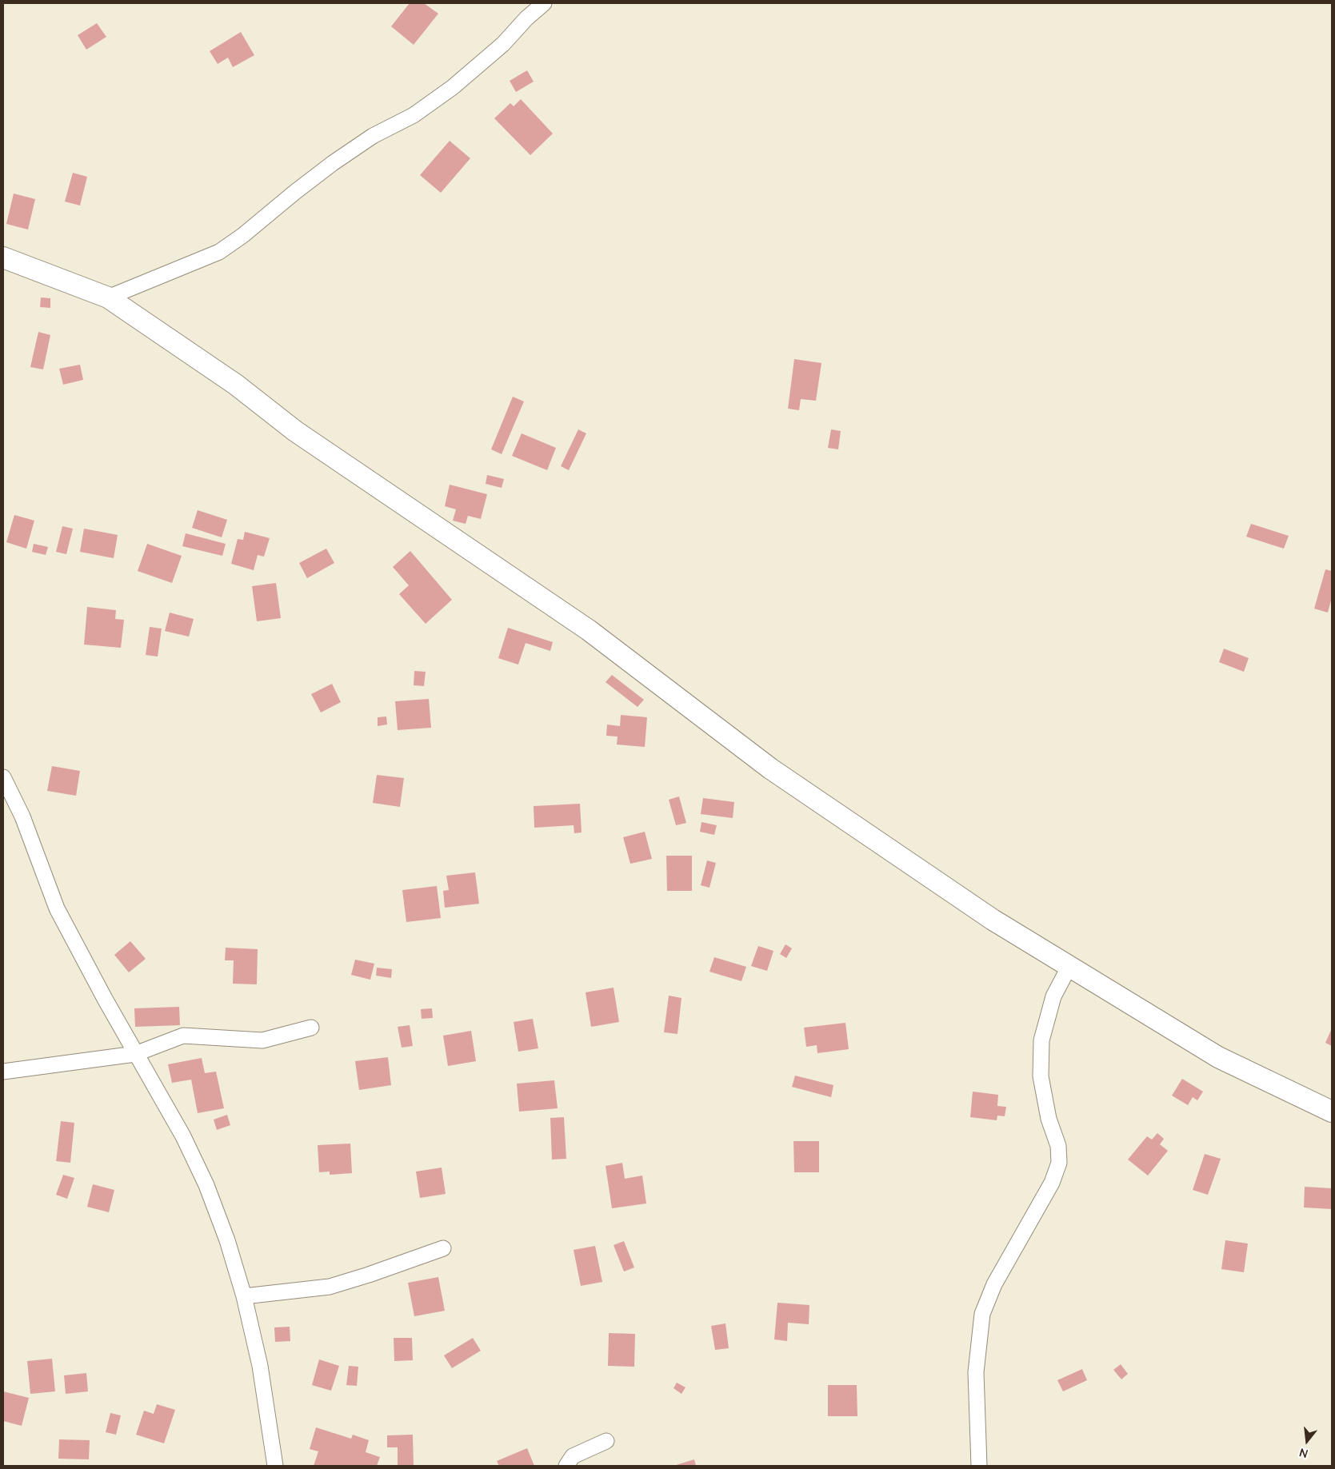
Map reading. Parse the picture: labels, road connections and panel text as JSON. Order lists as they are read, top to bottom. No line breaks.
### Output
{"north":"bottom"}
